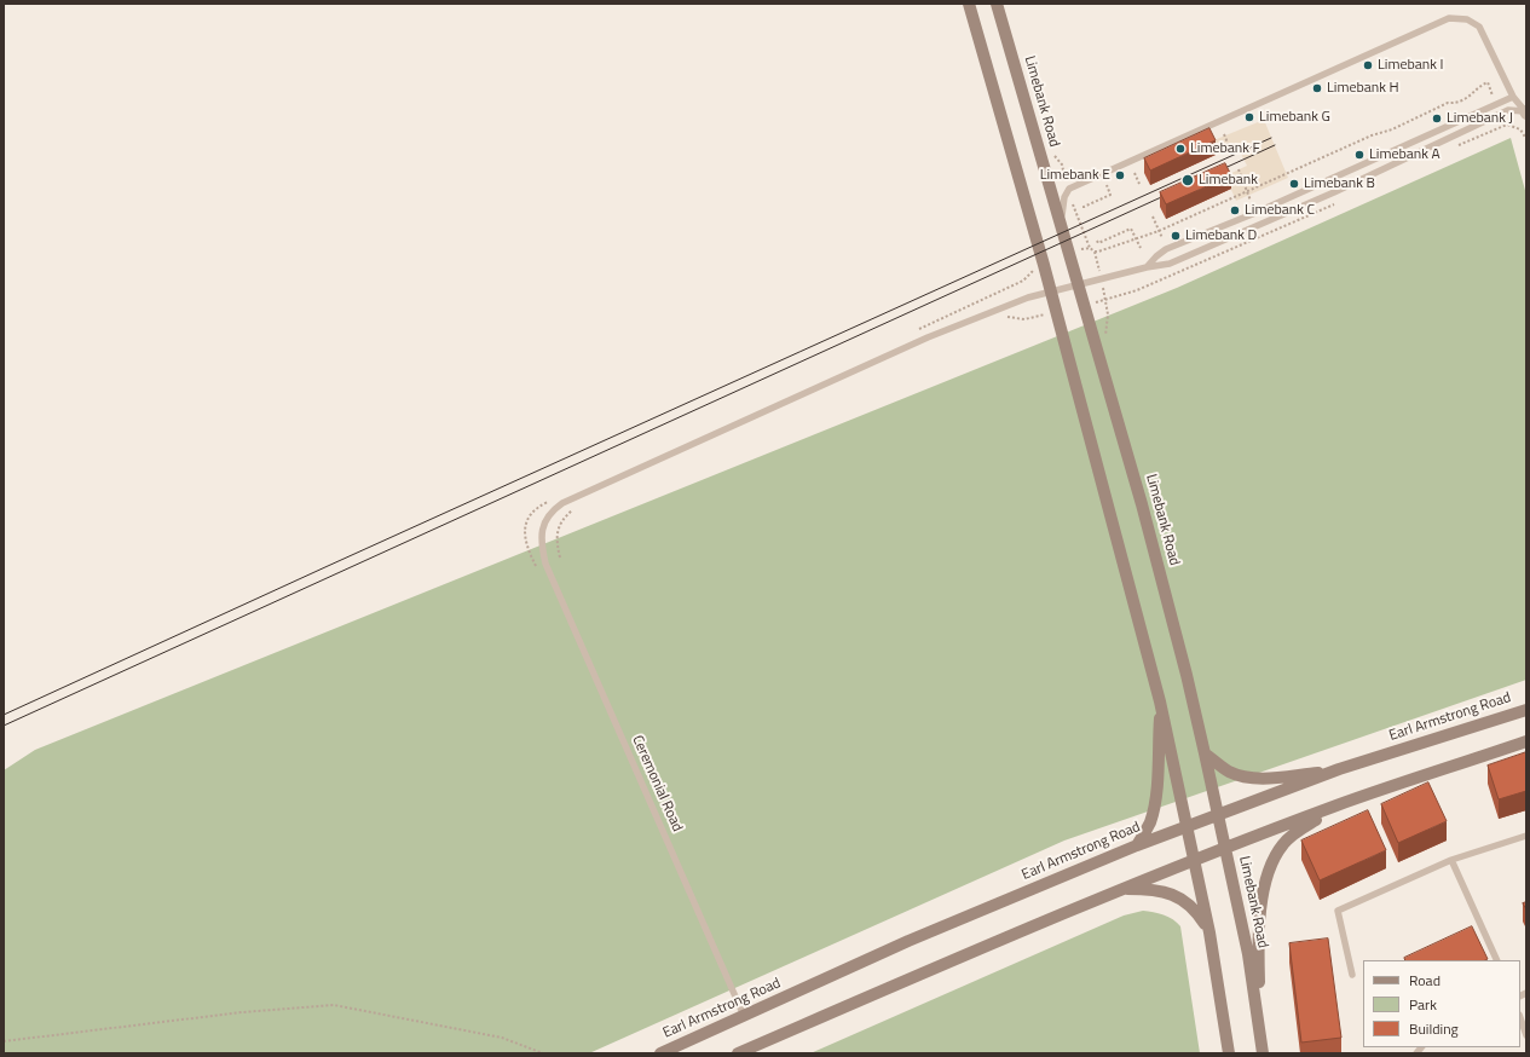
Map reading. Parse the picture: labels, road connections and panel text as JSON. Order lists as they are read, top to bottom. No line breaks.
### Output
{"streets":{"main road":["Limebank Road","Earl Armstrong Road"],"lane":["Ceremonial Road"]},"crossings":[["Limebank Road","Earl Armstrong Road"],["Limebank Road","Ceremonial Road"],["Earl Armstrong Road","Ceremonial Road"]],"places":["Limebank I","Limebank H","Limebank G","Limebank J","Limebank F","Limebank A","Limebank E","Limebank","Limebank B","Limebank C","Limebank D"],"legend":["Road","Park","Building"]}
